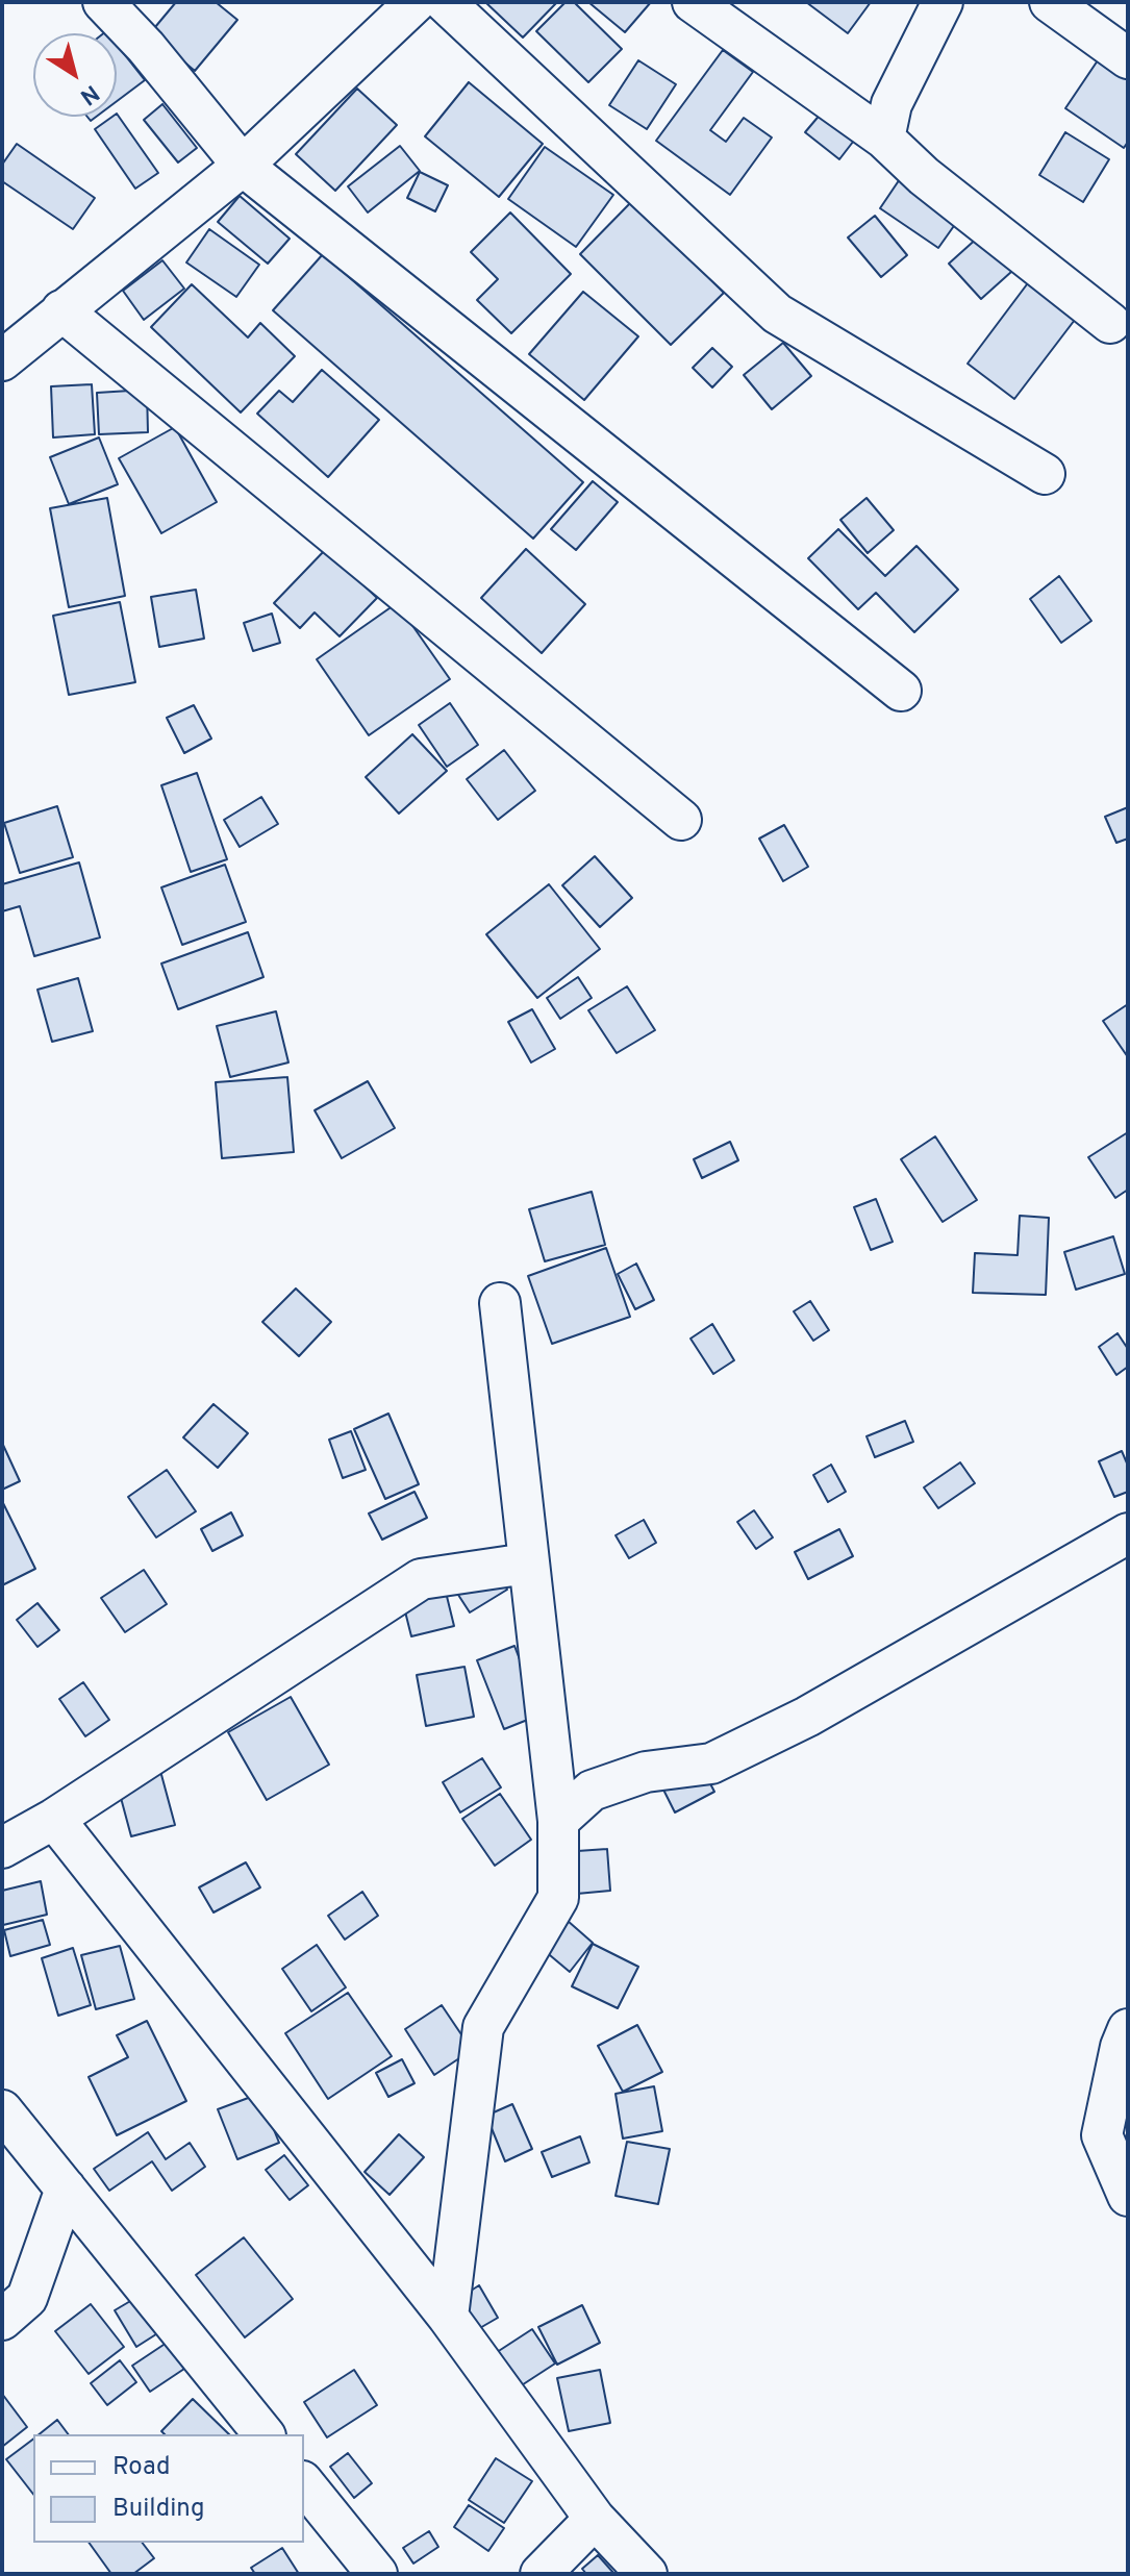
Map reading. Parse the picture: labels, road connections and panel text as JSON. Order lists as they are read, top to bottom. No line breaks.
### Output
{"legend":["Road","Building"],"north":"bottom right"}
